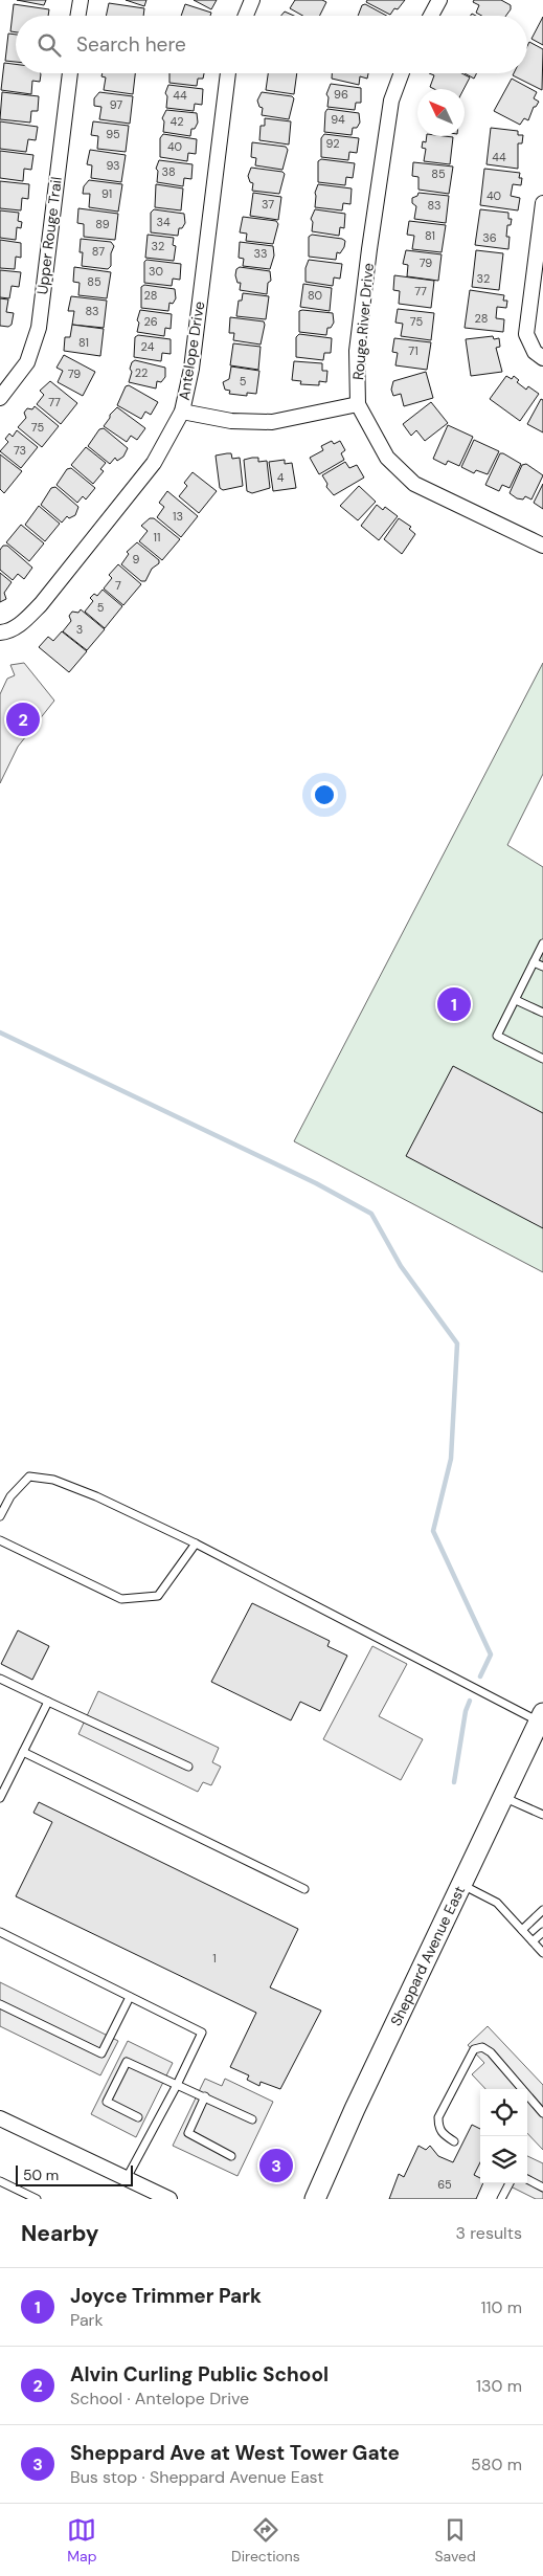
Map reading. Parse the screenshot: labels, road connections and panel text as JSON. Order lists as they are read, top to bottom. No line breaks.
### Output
{"streets":{"main road":["Sheppard Avenue East"],"street":["Upper Rouge Trail","Rouge River Drive","Antelope Drive"]},"house_numbers":["96","44","97","94","42","95","92","40","44","93","38","85","91","40","37","83","34","89","81","36","32","87","33","79","30","32","85","77","28","80","83","28","26","75","81","24","71","22","79","5","77","75","73","4","13","11","9","7","5","3","1","65"],"scale_bar":"50 m","north":"top left","page":{"search":"Search here","pins":["2","1","3"],"scale":"50 m","heading":["Nearby","3 results"],"list":[{"mark":"1","name":"Joyce Trimmer Park","note":"Park","value":"110 m"},{"mark":"2","name":"Alvin Curling Public School","note":"School · Antelope Drive","value":"130 m"},{"mark":"3","name":"Sheppard Ave at West Tower Gate","note":"Bus stop · Sheppard Avenue East","value":"580 m"}],"nav":["Map","Directions","Saved"]}}
